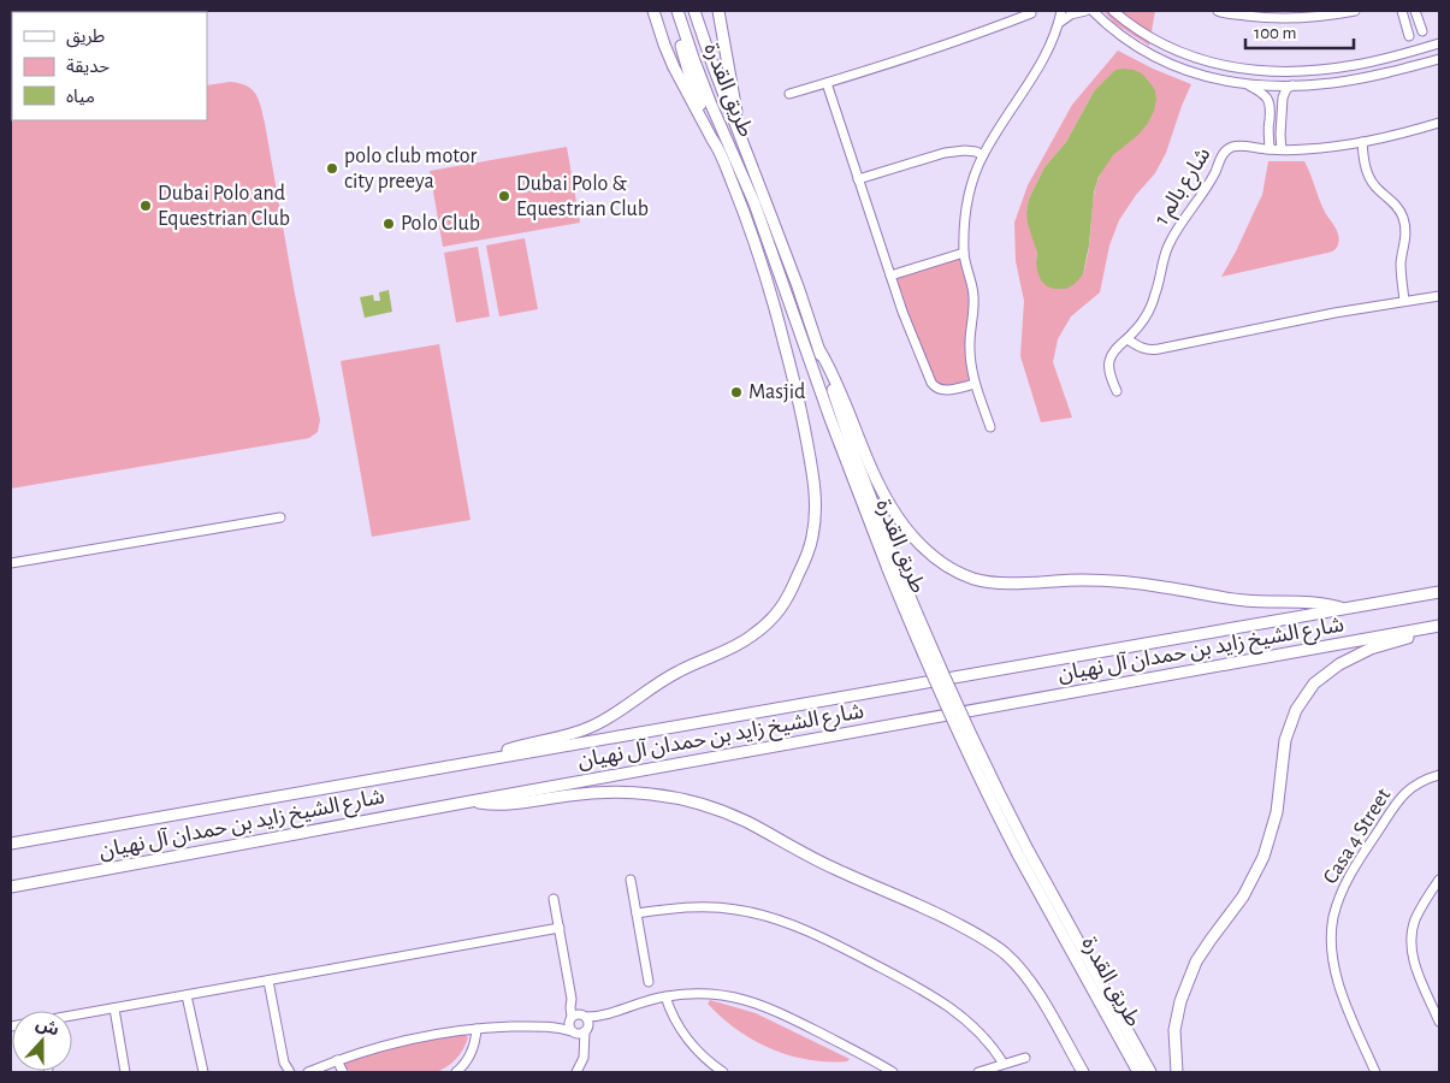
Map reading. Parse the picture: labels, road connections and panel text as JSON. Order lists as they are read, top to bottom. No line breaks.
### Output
{"streets":{"main road":["طريق القدرة","شارع الشيخ زايد بن حمدان آل نهيان"],"street":["شارع بالم 1","Casa 4 Street"]},"crossings":[["طريق القدرة","شارع الشيخ زايد بن حمدان آل نهيان"]],"places":["polo club motor city preeya","Dubai Polo & Equestrian Club","Dubai Polo and Equestrian Club","Polo Club","Masjid"],"legend":["طريق","حديقة","مياه"],"scale_bar":"100 m","north":"top"}
